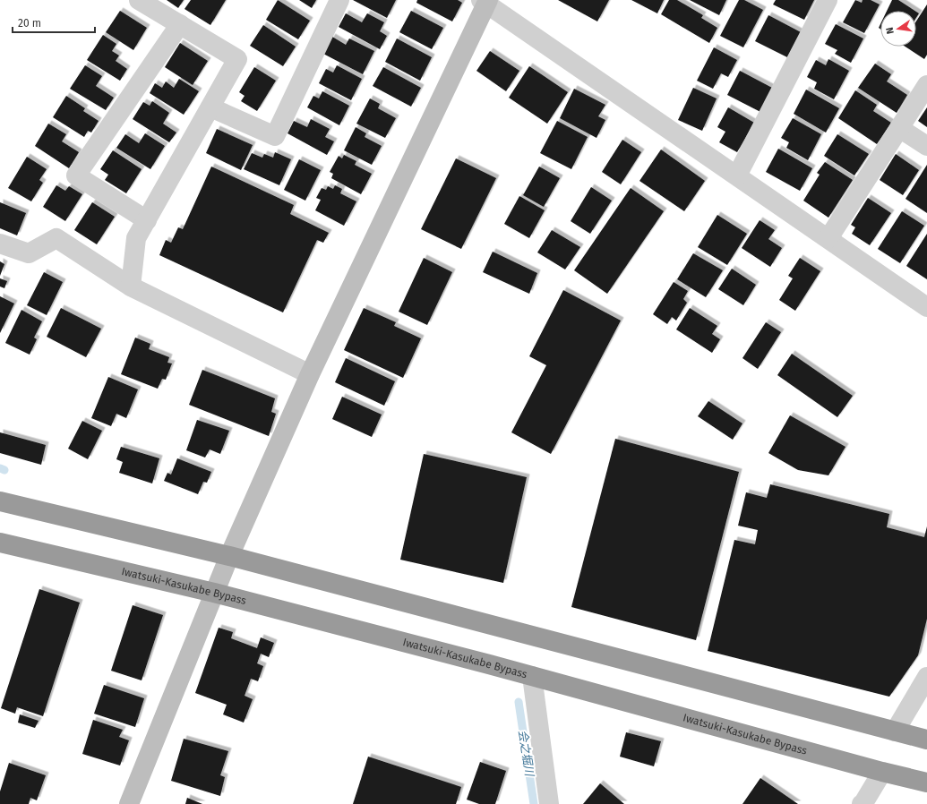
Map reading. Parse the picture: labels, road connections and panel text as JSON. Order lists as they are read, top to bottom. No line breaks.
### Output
{"streets":{"highway":["Iwatsuki-Kasukabe Bypass"]},"water":["会之堀川"],"scale_bar":"20 m","north":"left"}
